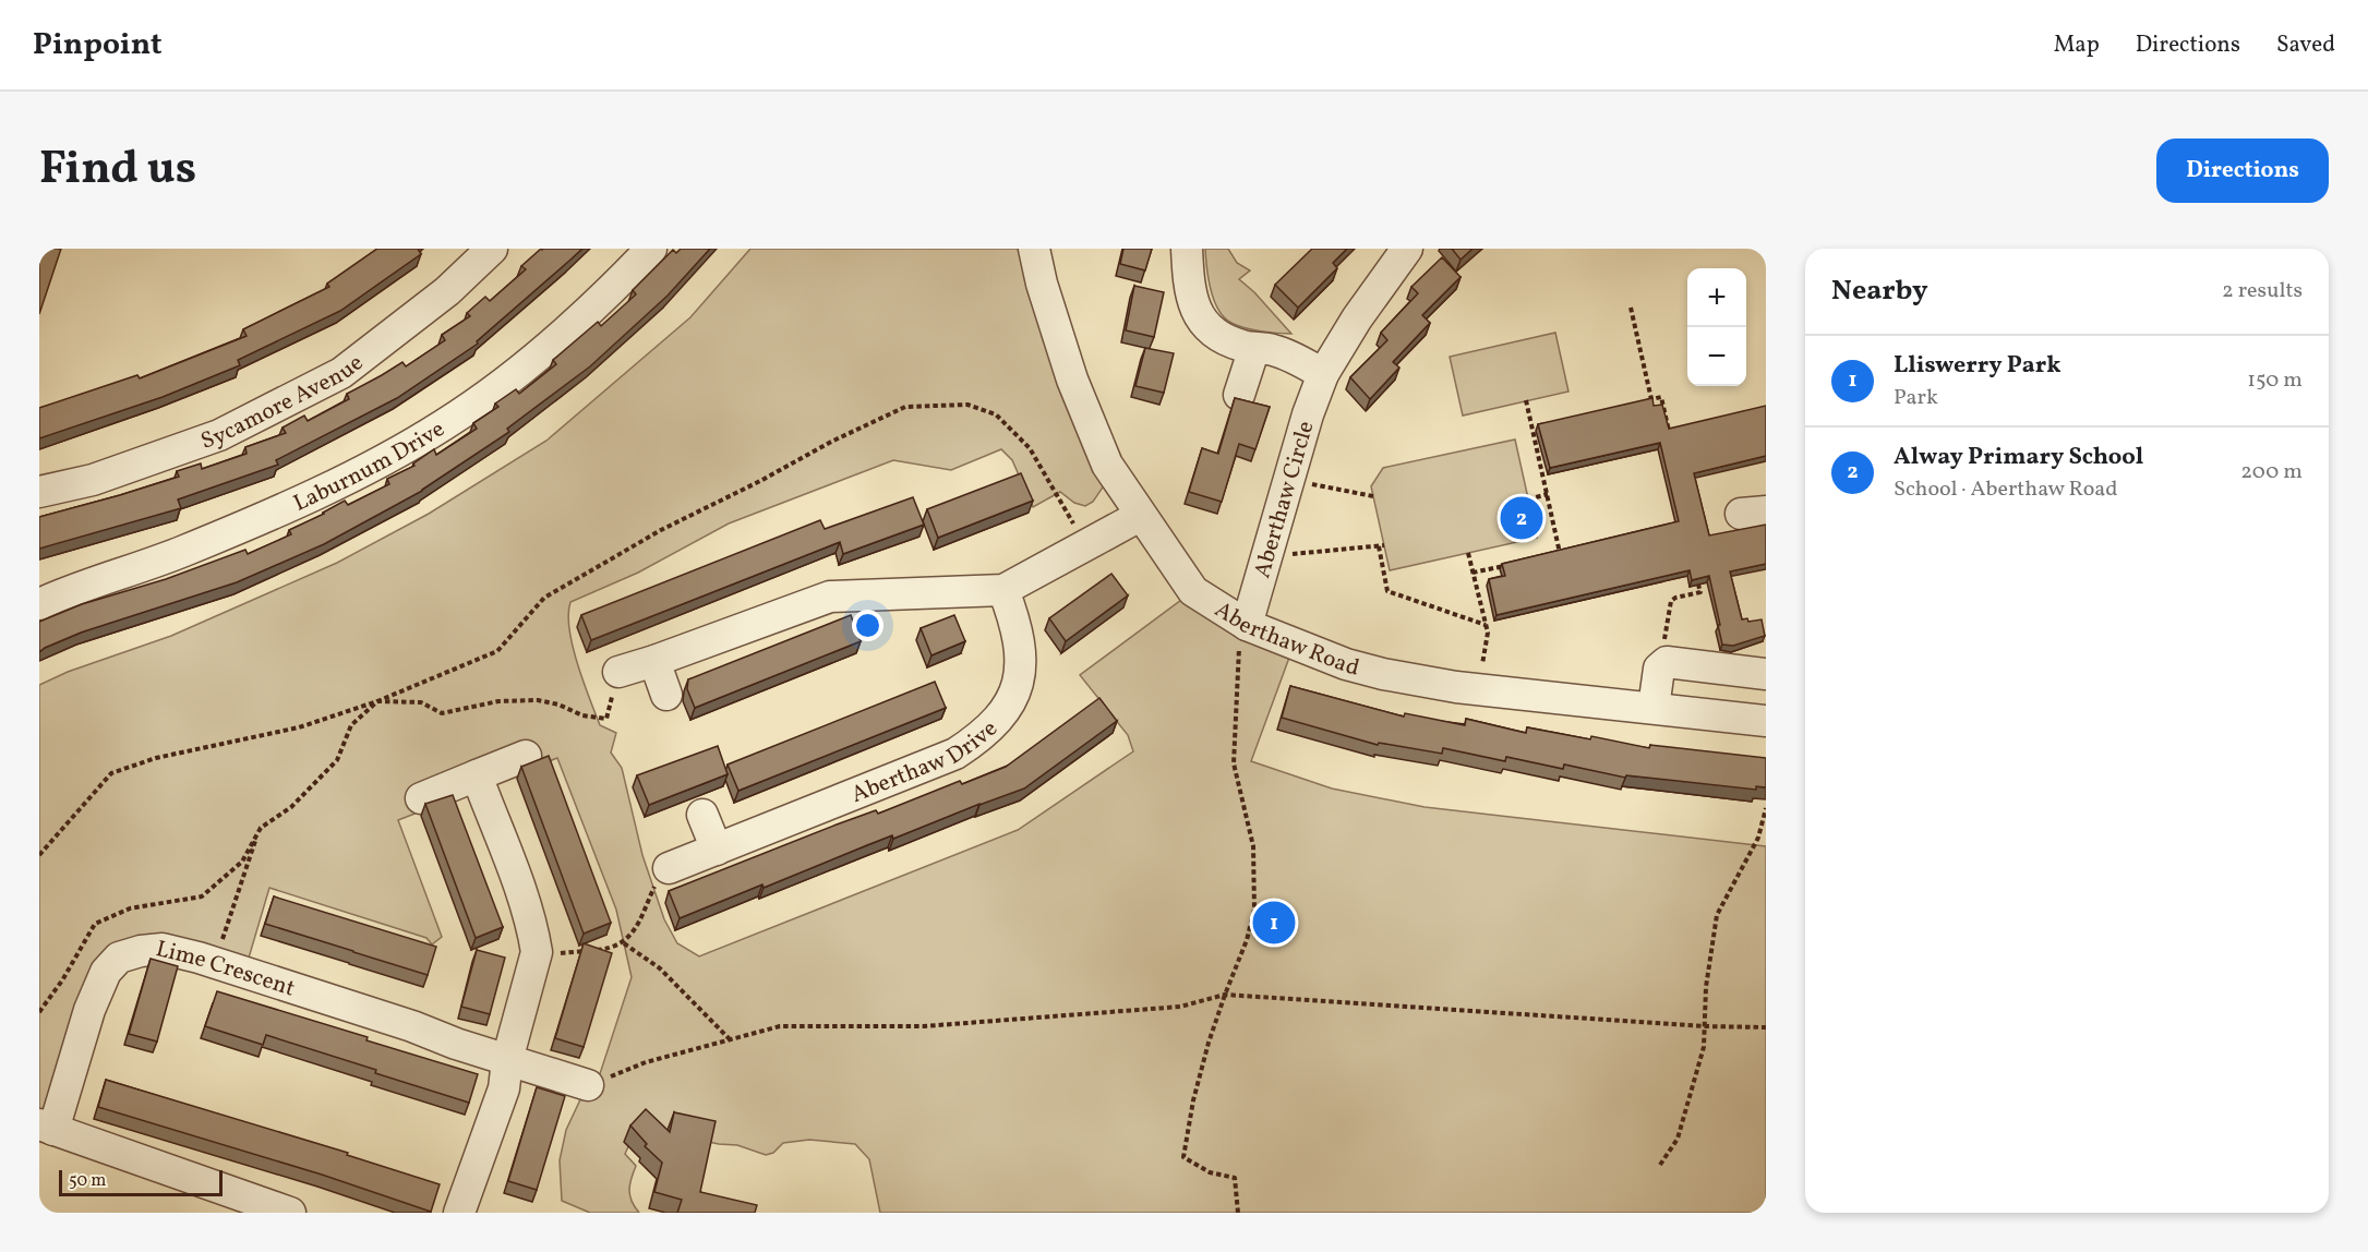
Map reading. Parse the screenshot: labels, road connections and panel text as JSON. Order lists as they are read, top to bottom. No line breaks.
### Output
{"streets":{"street":["Sycamore Avenue","Laburnum Drive","Aberthaw Circle","Aberthaw Road","Aberthaw Drive","Lime Crescent"]},"crossings":[["Aberthaw Circle","Aberthaw Road"]],"scale_bar":"50 m","page":{"header":"Pinpoint","nav":["Map","Directions","Saved"],"title":"Find us","buttons":"Directions","heading":["Nearby","2 results"],"map_buttons":["+","−"],"list":[{"mark":"1","name":"Lliswerry Park","note":"Park","value":"150 m"},{"mark":"2","name":"Alway Primary School","note":"School · Aberthaw Road","value":"200 m"}],"pins":["2","1"],"scale":"50 m"}}
